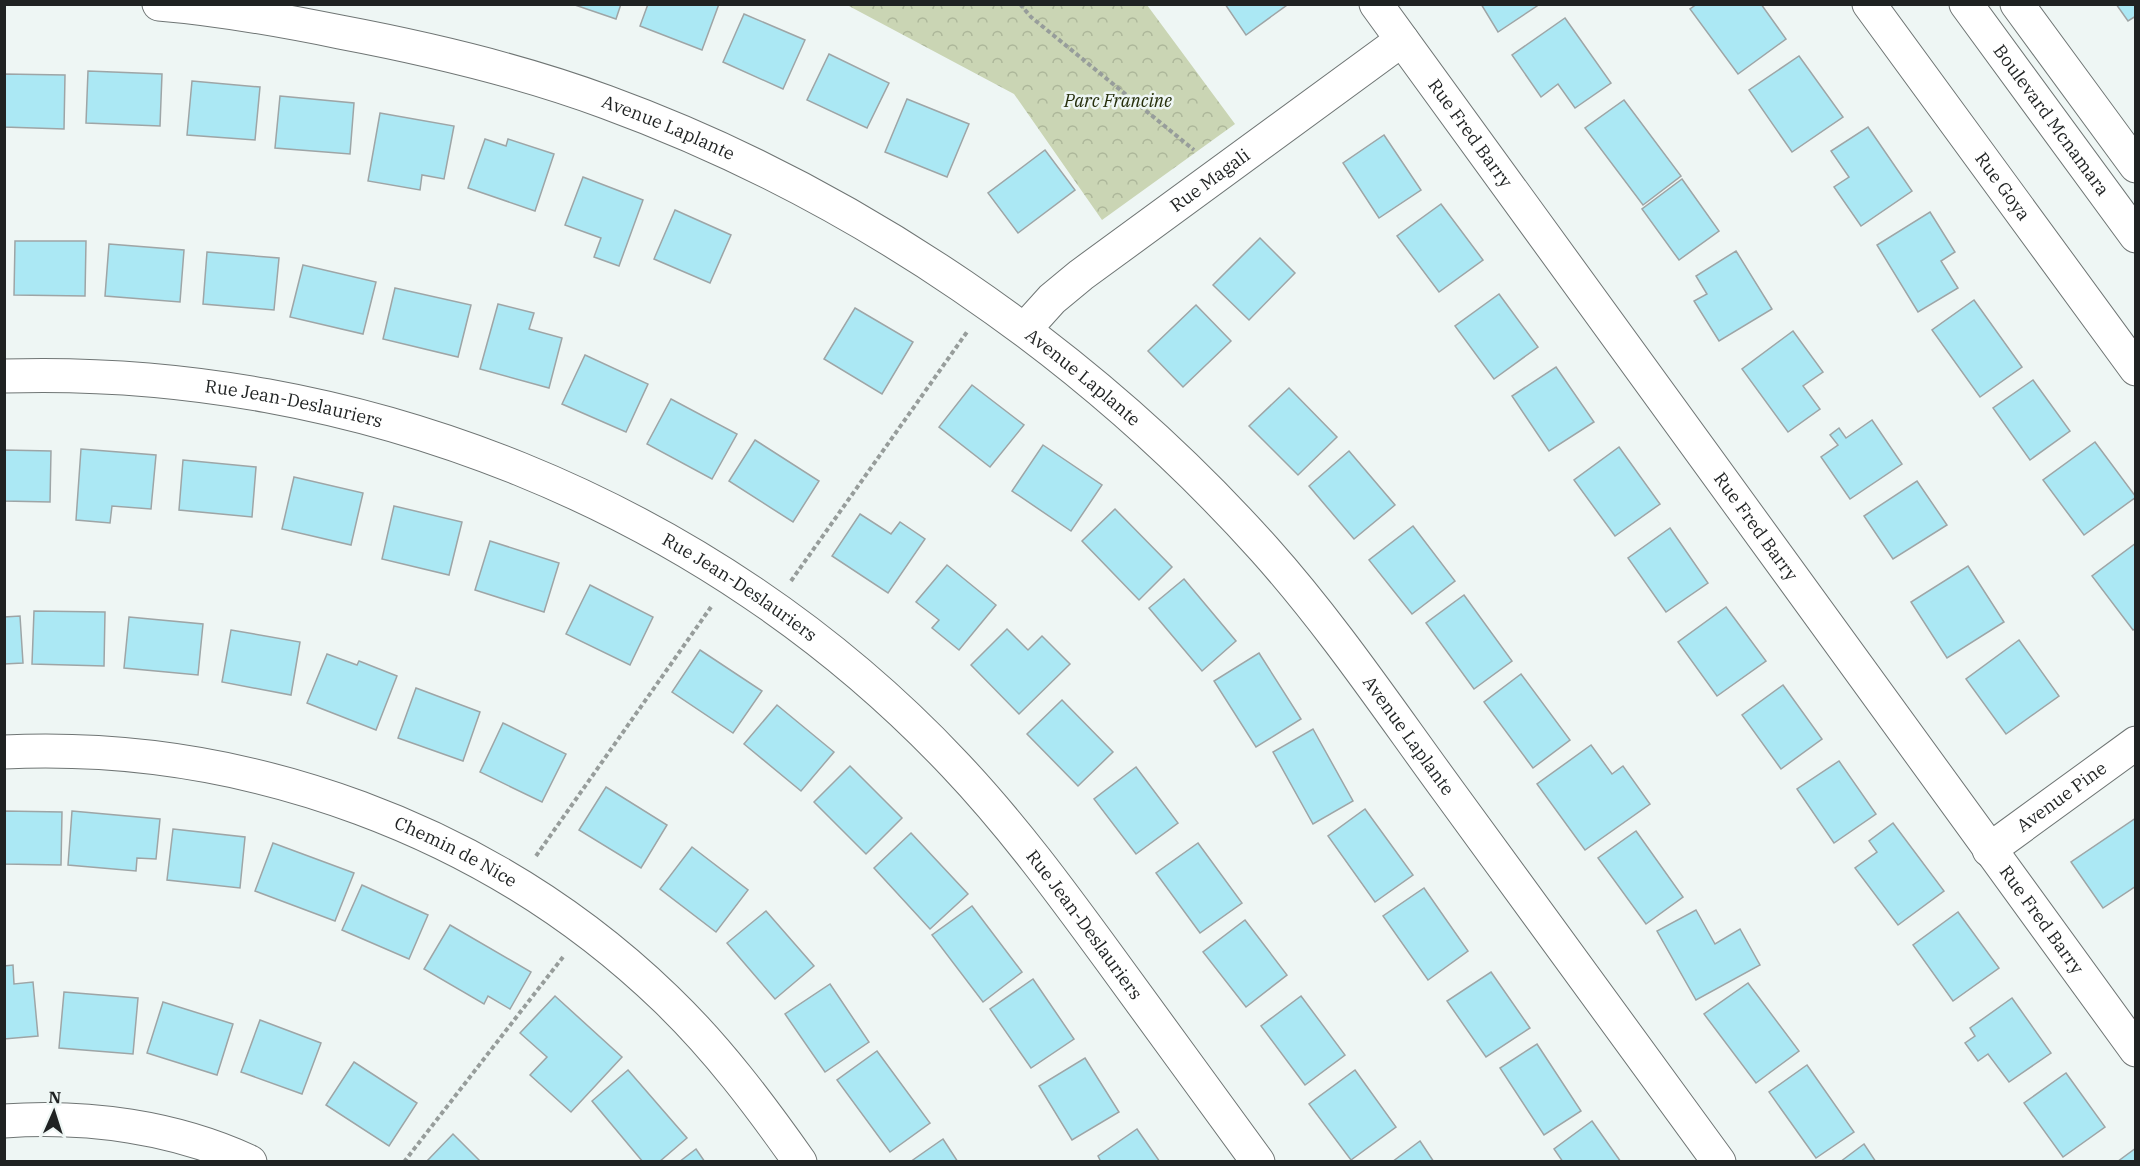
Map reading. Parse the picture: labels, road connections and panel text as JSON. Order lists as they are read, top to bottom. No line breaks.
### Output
{"streets":{"street":["Boulevard Mcnamara","Avenue Laplante","Rue Fred Barry","Rue Magali","Rue Goya","Rue Jean-Deslauriers","Avenue Pine","Chemin de Nice"]},"crossings":[["Avenue Laplante","Rue Magali"],["Rue Fred Barry","Rue Magali"],["Rue Fred Barry","Avenue Pine"]],"parks":["Parc Francine"],"north":"top"}
